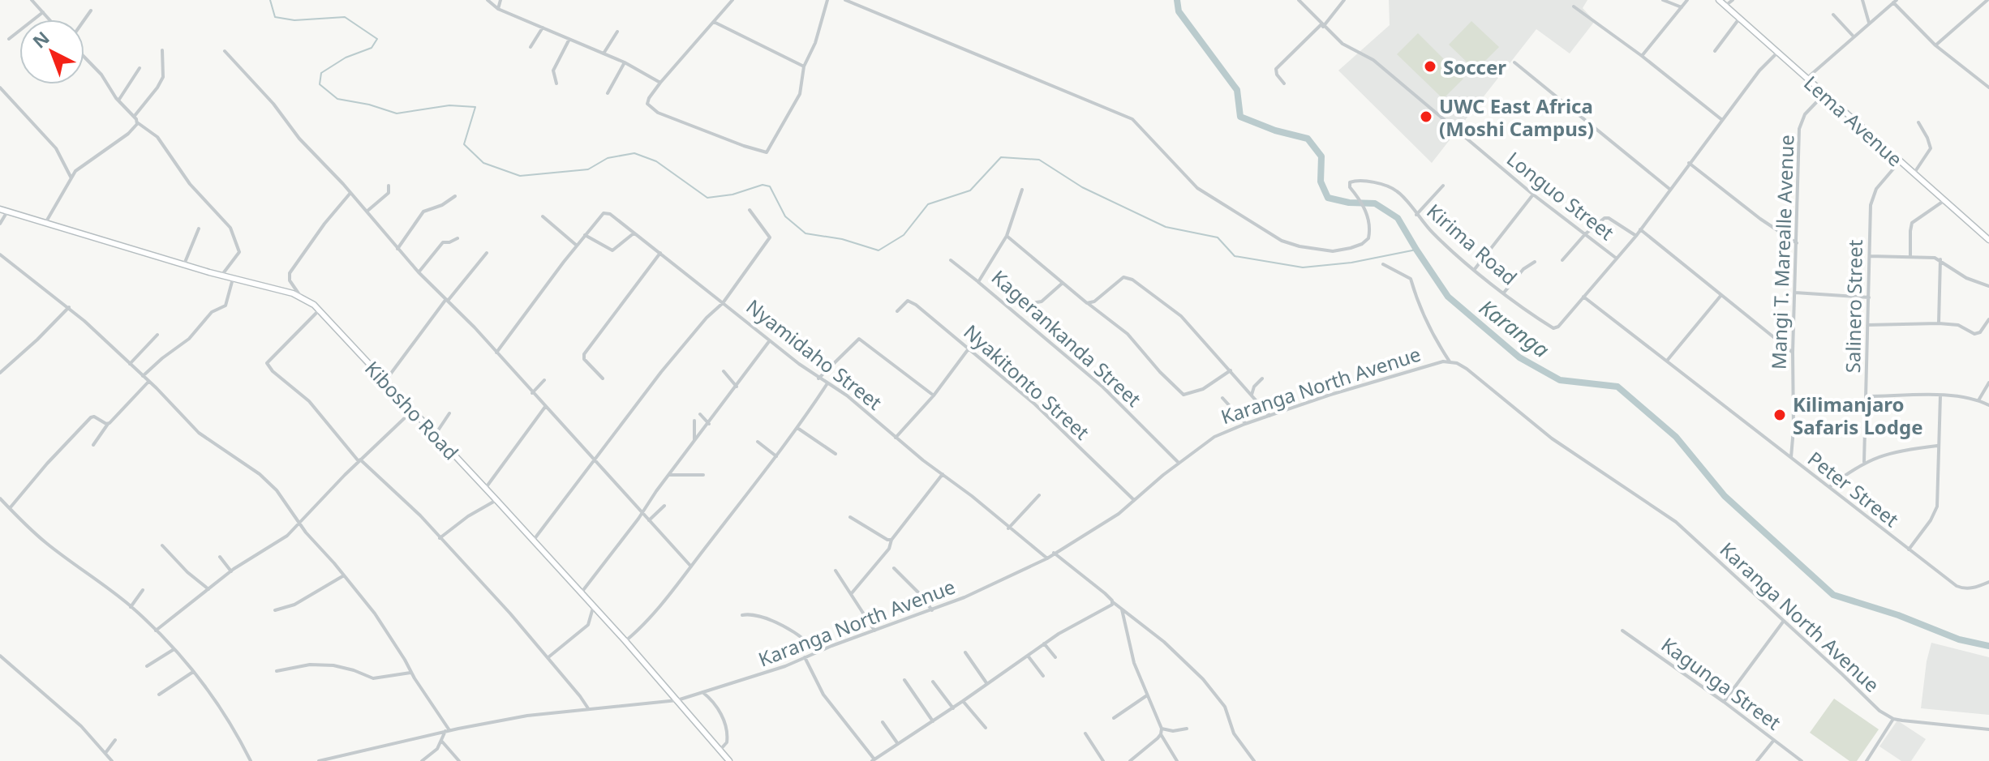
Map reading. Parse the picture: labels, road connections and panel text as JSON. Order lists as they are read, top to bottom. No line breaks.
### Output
{"streets":{"street":["Lema Avenue","Longuo Street","Kirima Road","Mangi T. Marealle Avenue","Salinero Street","Kagerankanda Street","Nyamidaho Street","Nyakitonto Street","Karanga North Avenue","Kibosho Road","Peter Street","Kagunga Street"]},"crossings":[["Lema Avenue","Mangi T. Marealle Avenue"],["Lema Avenue","Salinero Street"],["Kirima Road","Peter Street"],["Mangi T. Marealle Avenue","Peter Street"],["Kagerankanda Street","Karanga North Avenue"],["Nyamidaho Street","Karanga North Avenue"],["Nyamidaho Street","Kibosho Road"],["Nyakitonto Street","Karanga North Avenue"],["Karanga North Avenue","Kibosho Road"]],"water":["Karanga"],"places":["Soccer","UWC East Africa (Moshi Campus)","Kilimanjaro Safaris Lodge"],"north":"top left"}
